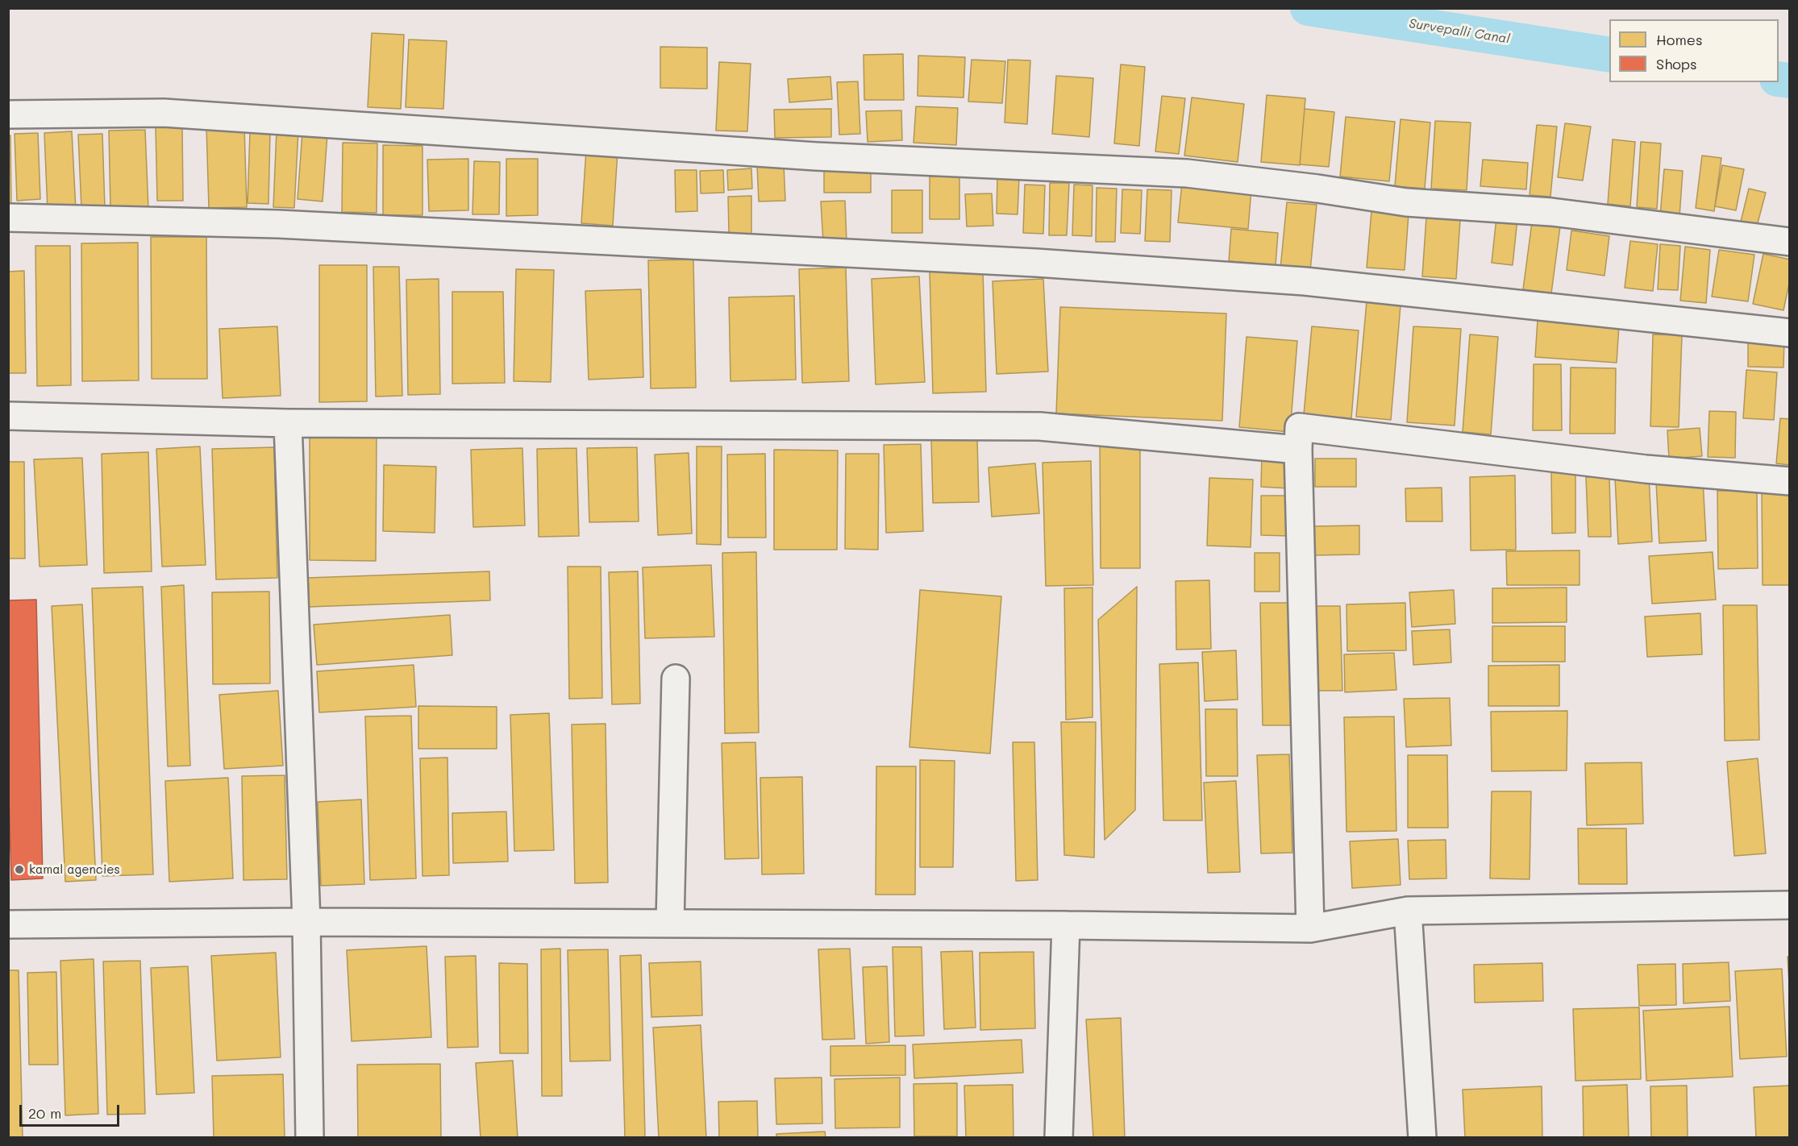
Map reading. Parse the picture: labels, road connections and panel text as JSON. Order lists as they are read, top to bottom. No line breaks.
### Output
{"water":["Survepalli Canal"],"places":["kamal agencies"],"legend":["Homes","Shops"],"scale_bar":"20 m"}
